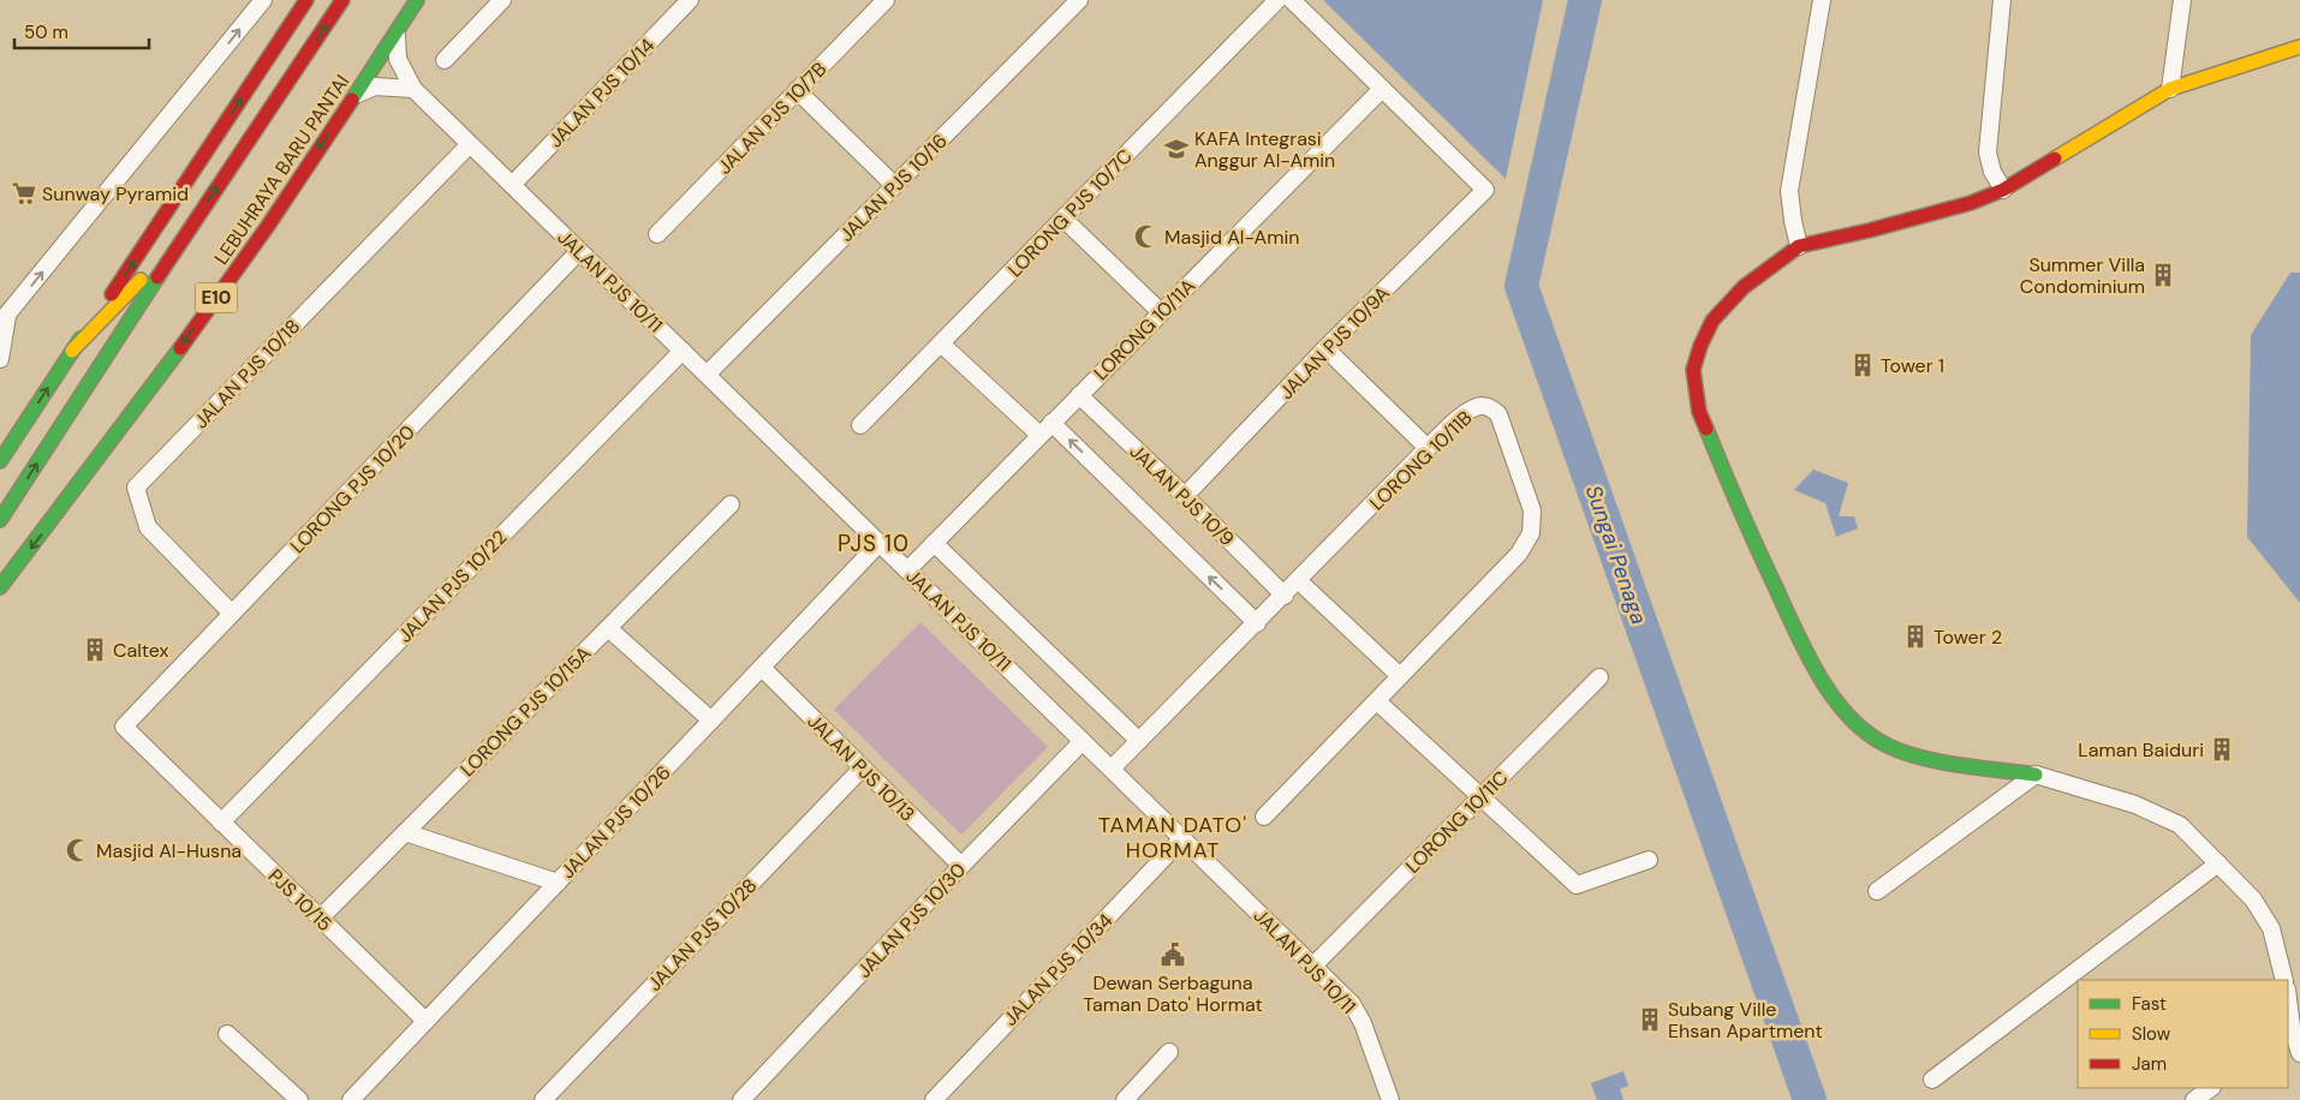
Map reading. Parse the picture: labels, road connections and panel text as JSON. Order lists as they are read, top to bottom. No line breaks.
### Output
{"streets":{"main road":["LEBUHRAYA BARU PANTAI","E10"],"street":["JALAN PJS 10/14","JALAN PJS 10/7B","JALAN PJS 10/16","LORONG PJS 10/7C","JALAN PJS 10/11","LORONG 10/11A","JALAN PJS 10/9A","JALAN PJS 10/18","LORONG 10/11B","LORONG PJS 10/20","JALAN PJS 10/9","JALAN PJS 10/22","LORONG PJS 10/15A","JALAN PJS 10/13","JALAN PJS 10/26","LORONG 10/11C","PJS 10/15","JALAN PJS 10/30","JALAN PJS 10/28","JALAN PJS 10/34"]},"crossings":[["JALAN PJS 10/14","JALAN PJS 10/11"],["LEBUHRAYA BARU PANTAI","JALAN PJS 10/11"],["JALAN PJS 10/16","JALAN PJS 10/11"],["JALAN PJS 10/11","LORONG 10/11A"],["JALAN PJS 10/11","JALAN PJS 10/18"],["JALAN PJS 10/11","LORONG 10/11B"],["JALAN PJS 10/11","LORONG PJS 10/20"],["JALAN PJS 10/11","JALAN PJS 10/22"],["JALAN PJS 10/11","JALAN PJS 10/26"],["JALAN PJS 10/11","LORONG 10/11C"],["JALAN PJS 10/11","JALAN PJS 10/30"],["JALAN PJS 10/11","JALAN PJS 10/34"],["LORONG 10/11A","JALAN PJS 10/9A"],["LORONG 10/11A","JALAN PJS 10/9"],["JALAN PJS 10/9A","JALAN PJS 10/9"],["JALAN PJS 10/18","LORONG PJS 10/20"],["LORONG 10/11B","JALAN PJS 10/9"],["LORONG PJS 10/20","PJS 10/15"],["JALAN PJS 10/22","PJS 10/15"],["LORONG PJS 10/15A","PJS 10/15"],["JALAN PJS 10/13","JALAN PJS 10/26"],["JALAN PJS 10/13","JALAN PJS 10/30"],["JALAN PJS 10/13","JALAN PJS 10/28"],["JALAN PJS 10/26","PJS 10/15"]],"districts":["PJS 10","TAMAN DATO' HORMAT"],"water":["Sungai Penaga"],"places":{"school or university":["KAFA Integrasi Anggur Al-Amin"],"supermarket":["Sunway Pyramid"],"mosque":["Masjid Al-Amin","Masjid Al-Husna"],"building":["Summer Villa Condominium","Tower 1","Tower 2","Caltex","Laman Baiduri","Subang Ville Ehsan Apartment"],"public building":["Dewan Serbaguna Taman Dato' Hormat"]},"legend":["Fast","Slow","Jam"],"scale_bar":"50 m"}
